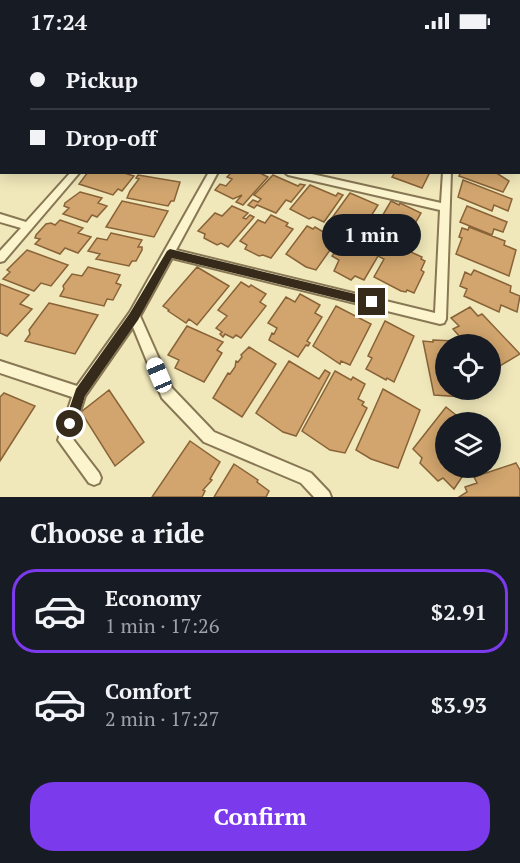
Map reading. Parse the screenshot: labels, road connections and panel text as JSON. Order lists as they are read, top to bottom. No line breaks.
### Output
{"page":{"status":"17:24","banner":["Pickup","Drop-off"],"bubble":"1 min","heading":"Choose a ride","list":[{"name":"Economy","note":"1 min · 17:26","value":"$2.91"},{"name":"Comfort","note":"2 min · 17:27","value":"$3.93"}],"buttons":"Confirm"}}
